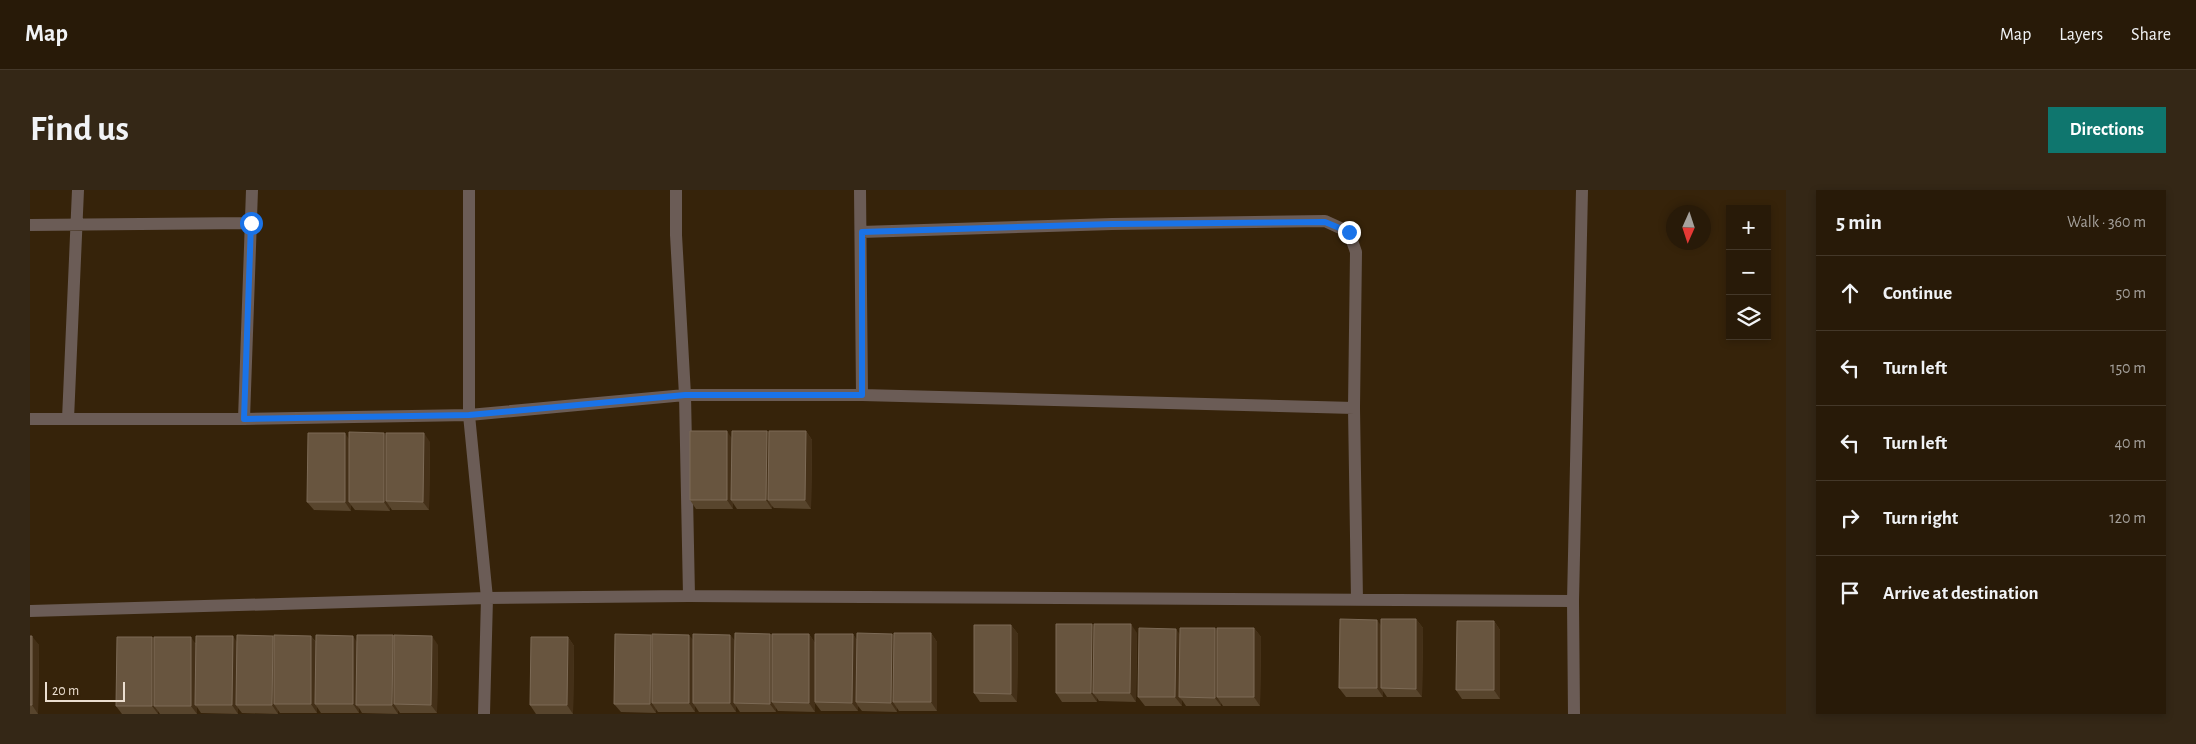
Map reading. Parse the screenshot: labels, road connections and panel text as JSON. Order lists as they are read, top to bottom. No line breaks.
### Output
{"scale_bar":"20 m","north":"bottom","page":{"header":"Map","nav":["Map","Layers","Share"],"buttons":"Directions","title":"Find us","heading":["5 min","Walk · 360 m"],"map_buttons":["+","−"],"list":[["Continue","50 m"],["Turn left","150 m"],["Turn left","40 m"],["Turn right","120 m"],"Arrive at destination"],"scale":"20 m"}}
